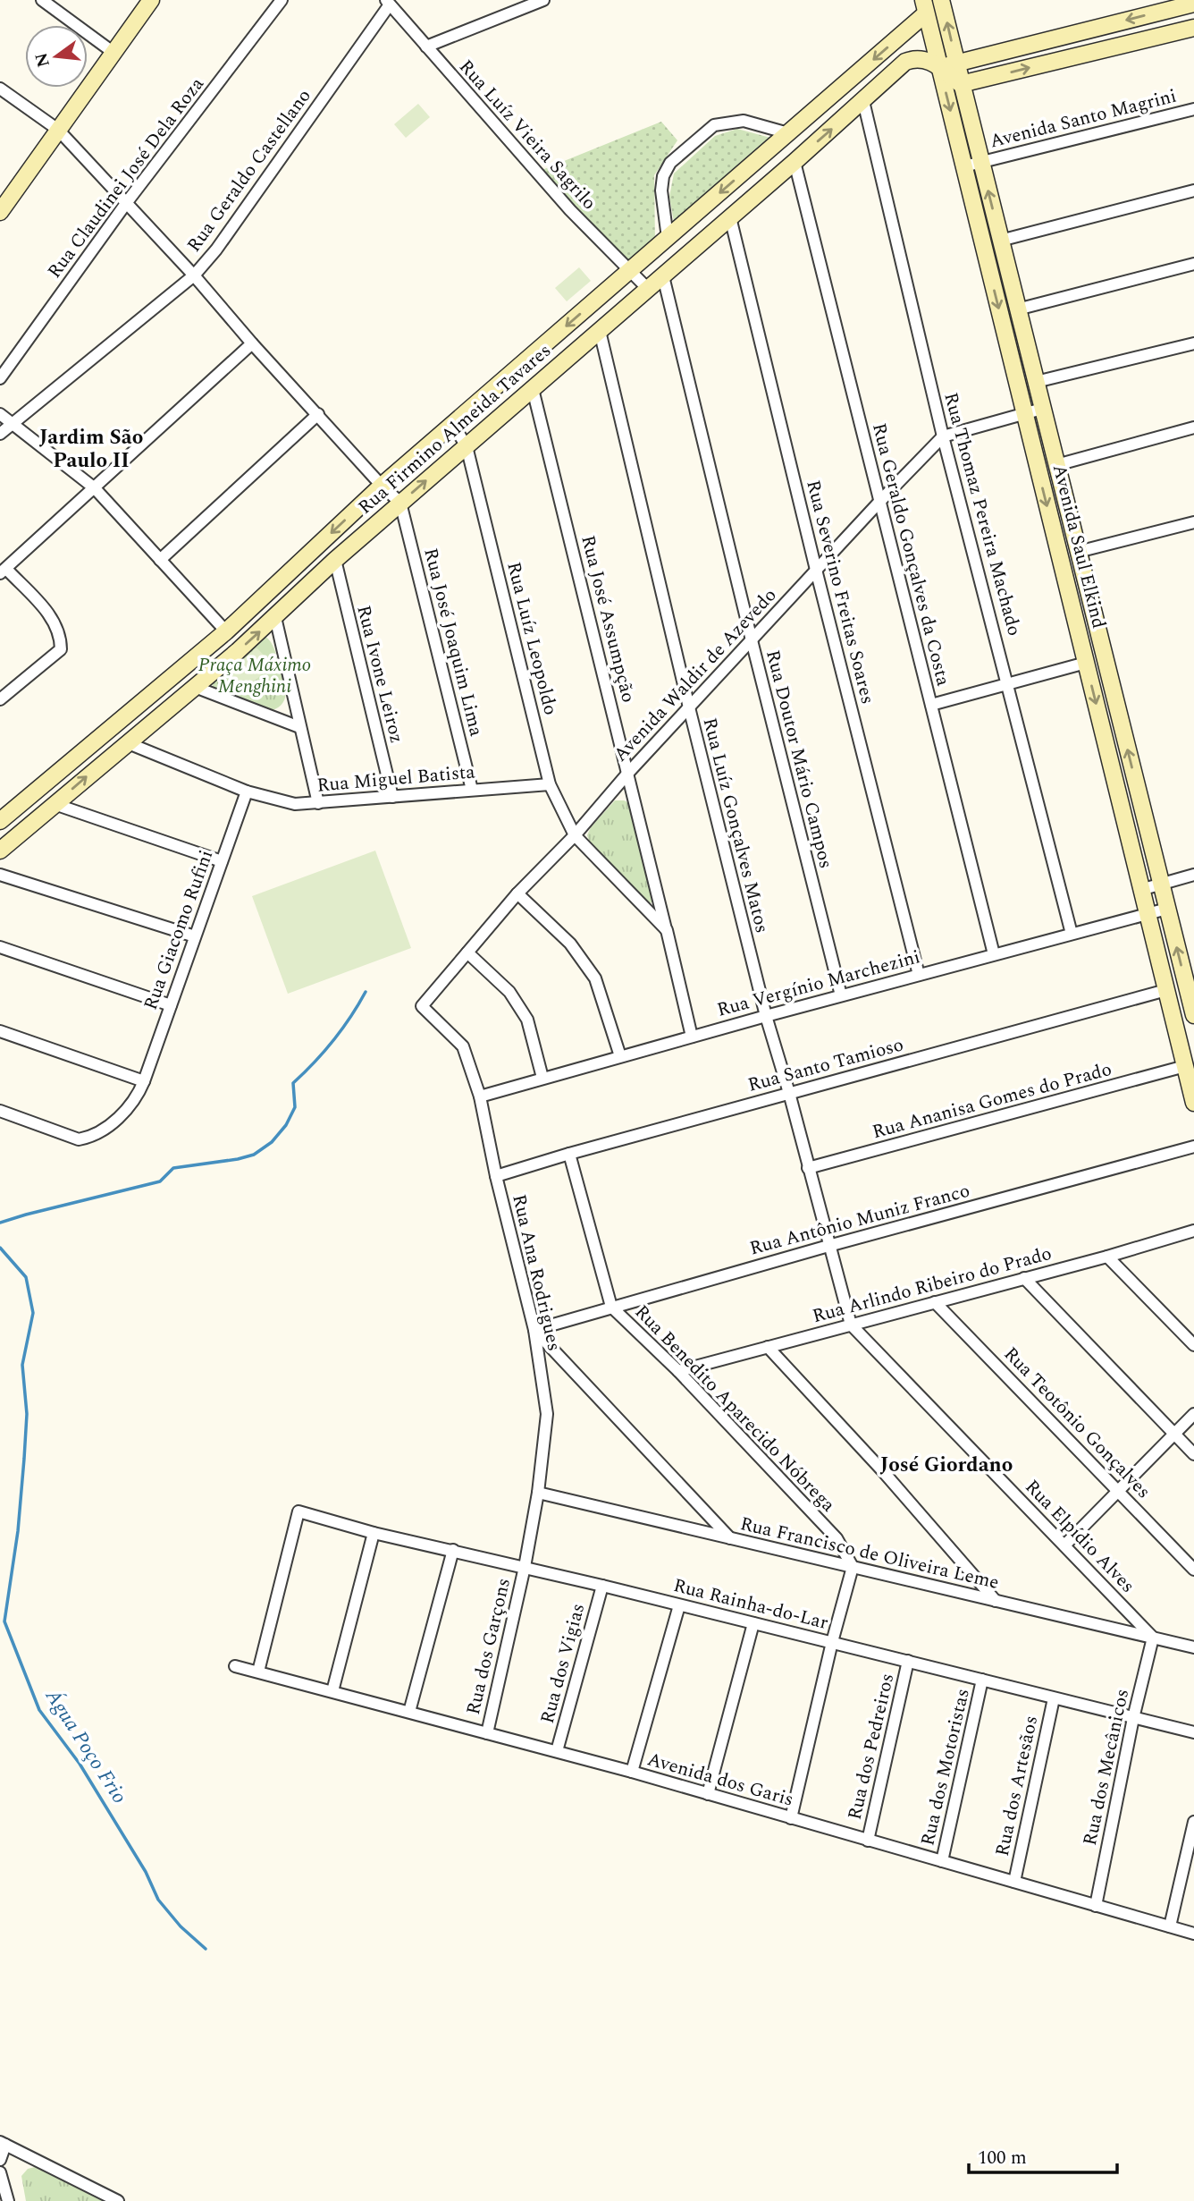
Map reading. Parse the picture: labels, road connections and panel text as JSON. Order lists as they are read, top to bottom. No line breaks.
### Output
{"streets":{"street":["Avenida Santo Magrini","Rua Luíz Vieira Sagrilo","Rua Geraldo Castellano","Rua Claudinei José Dela Roza","Rua Firmino Almeida Tavares","Rua Thomaz Pereira Machado","Avenida Saul Elkind","Rua Geraldo Gonçalves da Costa","Rua Severino Freitas Soares","Rua José Assumpção","Rua Luíz Leopoldo","Rua José Joaquim Lima","Rua Ivone Leiroz","Avenida Waldir de Azevedo","Rua Doutor Mário Campos","Rua Miguel Batista","Rua Luíz Gonçalves Matos","Rua Giacomo Rufini","Rua Vergínio Marchezini","Rua Santo Tamioso","Rua Ananisa Gomes do Prado","Rua Antônio Muniz Franco","Rua Ana Rodrigues","Rua Arlindo Ribeiro do Prado","Rua Benedito Aparecido Nóbrega","Rua Teotônio Gonçalves","Rua Elpídio Alves","Rua Francisco de Oliveira Leme","Rua Rainha-do-Lar","Rua dos Garçons","Rua dos Vigias","Rua dos Pedreiros","Rua dos Motoristas","Rua dos Mecânicos","Avenida dos Garis","Rua dos Artesãos"]},"crossings":[["Avenida Santo Magrini","Avenida Saul Elkind"],["Rua Luíz Vieira Sagrilo","Rua Geraldo Castellano"],["Rua Luíz Vieira Sagrilo","Rua Firmino Almeida Tavares"],["Rua Firmino Almeida Tavares","Rua Thomaz Pereira Machado"],["Rua Firmino Almeida Tavares","Avenida Saul Elkind"],["Rua Firmino Almeida Tavares","Rua Geraldo Gonçalves da Costa"],["Rua Firmino Almeida Tavares","Rua Severino Freitas Soares"],["Rua Firmino Almeida Tavares","Rua José Assumpção"],["Rua Firmino Almeida Tavares","Rua Luíz Leopoldo"],["Rua Firmino Almeida Tavares","Rua José Joaquim Lima"],["Rua Firmino Almeida Tavares","Rua Ivone Leiroz"],["Rua Firmino Almeida Tavares","Rua Doutor Mário Campos"],["Rua Firmino Almeida Tavares","Rua Miguel Batista"],["Rua Firmino Almeida Tavares","Rua Luíz Gonçalves Matos"],["Rua Thomaz Pereira Machado","Avenida Waldir de Azevedo"],["Rua Thomaz Pereira Machado","Rua Vergínio Marchezini"],["Avenida Saul Elkind","Rua Vergínio Marchezini"],["Avenida Saul Elkind","Rua Santo Tamioso"],["Avenida Saul Elkind","Rua Ananisa Gomes do Prado"],["Rua Geraldo Gonçalves da Costa","Avenida Waldir de Azevedo"],["Rua Geraldo Gonçalves da Costa","Rua Vergínio Marchezini"],["Rua Severino Freitas Soares","Avenida Waldir de Azevedo"],["Rua Severino Freitas Soares","Rua Vergínio Marchezini"],["Rua José Assumpção","Rua Luíz Leopoldo"],["Rua José Assumpção","Avenida Waldir de Azevedo"],["Rua José Assumpção","Rua Vergínio Marchezini"],["Rua Luíz Leopoldo","Avenida Waldir de Azevedo"],["Rua Luíz Leopoldo","Rua Miguel Batista"],["Rua José Joaquim Lima","Rua Miguel Batista"],["Rua Ivone Leiroz","Rua Miguel Batista"],["Avenida Waldir de Azevedo","Rua Doutor Mário Campos"],["Avenida Waldir de Azevedo","Rua Luíz Gonçalves Matos"],["Avenida Waldir de Azevedo","Rua Ana Rodrigues"],["Rua Doutor Mário Campos","Rua Vergínio Marchezini"],["Rua Miguel Batista","Rua Giacomo Rufini"],["Rua Luíz Gonçalves Matos","Rua Vergínio Marchezini"],["Rua Luíz Gonçalves Matos","Rua Santo Tamioso"],["Rua Luíz Gonçalves Matos","Rua Ananisa Gomes do Prado"],["Rua Luíz Gonçalves Matos","Rua Antônio Muniz Franco"],["Rua Luíz Gonçalves Matos","Rua Arlindo Ribeiro do Prado"],["Rua Luíz Gonçalves Matos","Rua Elpídio Alves"],["Rua Vergínio Marchezini","Rua Ana Rodrigues"],["Rua Santo Tamioso","Rua Ana Rodrigues"],["Rua Antônio Muniz Franco","Rua Ana Rodrigues"],["Rua Antônio Muniz Franco","Rua Benedito Aparecido Nóbrega"],["Rua Ana Rodrigues","Rua Francisco de Oliveira Leme"],["Rua Ana Rodrigues","Rua Rainha-do-Lar"],["Rua Ana Rodrigues","Rua dos Garçons"],["Rua Arlindo Ribeiro do Prado","Rua Benedito Aparecido Nóbrega"],["Rua Arlindo Ribeiro do Prado","Rua Teotônio Gonçalves"],["Rua Arlindo Ribeiro do Prado","Rua Elpídio Alves"],["Rua Benedito Aparecido Nóbrega","Rua Francisco de Oliveira Leme"],["Rua Elpídio Alves","Rua Francisco de Oliveira Leme"],["Rua Elpídio Alves","Rua dos Mecânicos"],["Rua Francisco de Oliveira Leme","Rua dos Mecânicos"],["Rua Rainha-do-Lar","Rua dos Garçons"],["Rua Rainha-do-Lar","Rua dos Vigias"],["Rua Rainha-do-Lar","Rua dos Pedreiros"],["Rua Rainha-do-Lar","Rua dos Motoristas"],["Rua Rainha-do-Lar","Rua dos Mecânicos"],["Rua Rainha-do-Lar","Avenida dos Garis"],["Rua Rainha-do-Lar","Rua dos Artesãos"],["Rua dos Garçons","Avenida dos Garis"],["Rua dos Vigias","Avenida dos Garis"],["Rua dos Pedreiros","Avenida dos Garis"],["Rua dos Motoristas","Avenida dos Garis"],["Rua dos Mecânicos","Avenida dos Garis"],["Avenida dos Garis","Rua dos Artesãos"]],"districts":["Jardim São Paulo II","José Giordano"],"water":["Água Poço Frio"],"parks":["Praça Máximo Menghini"],"scale_bar":"100 m","north":"left"}
